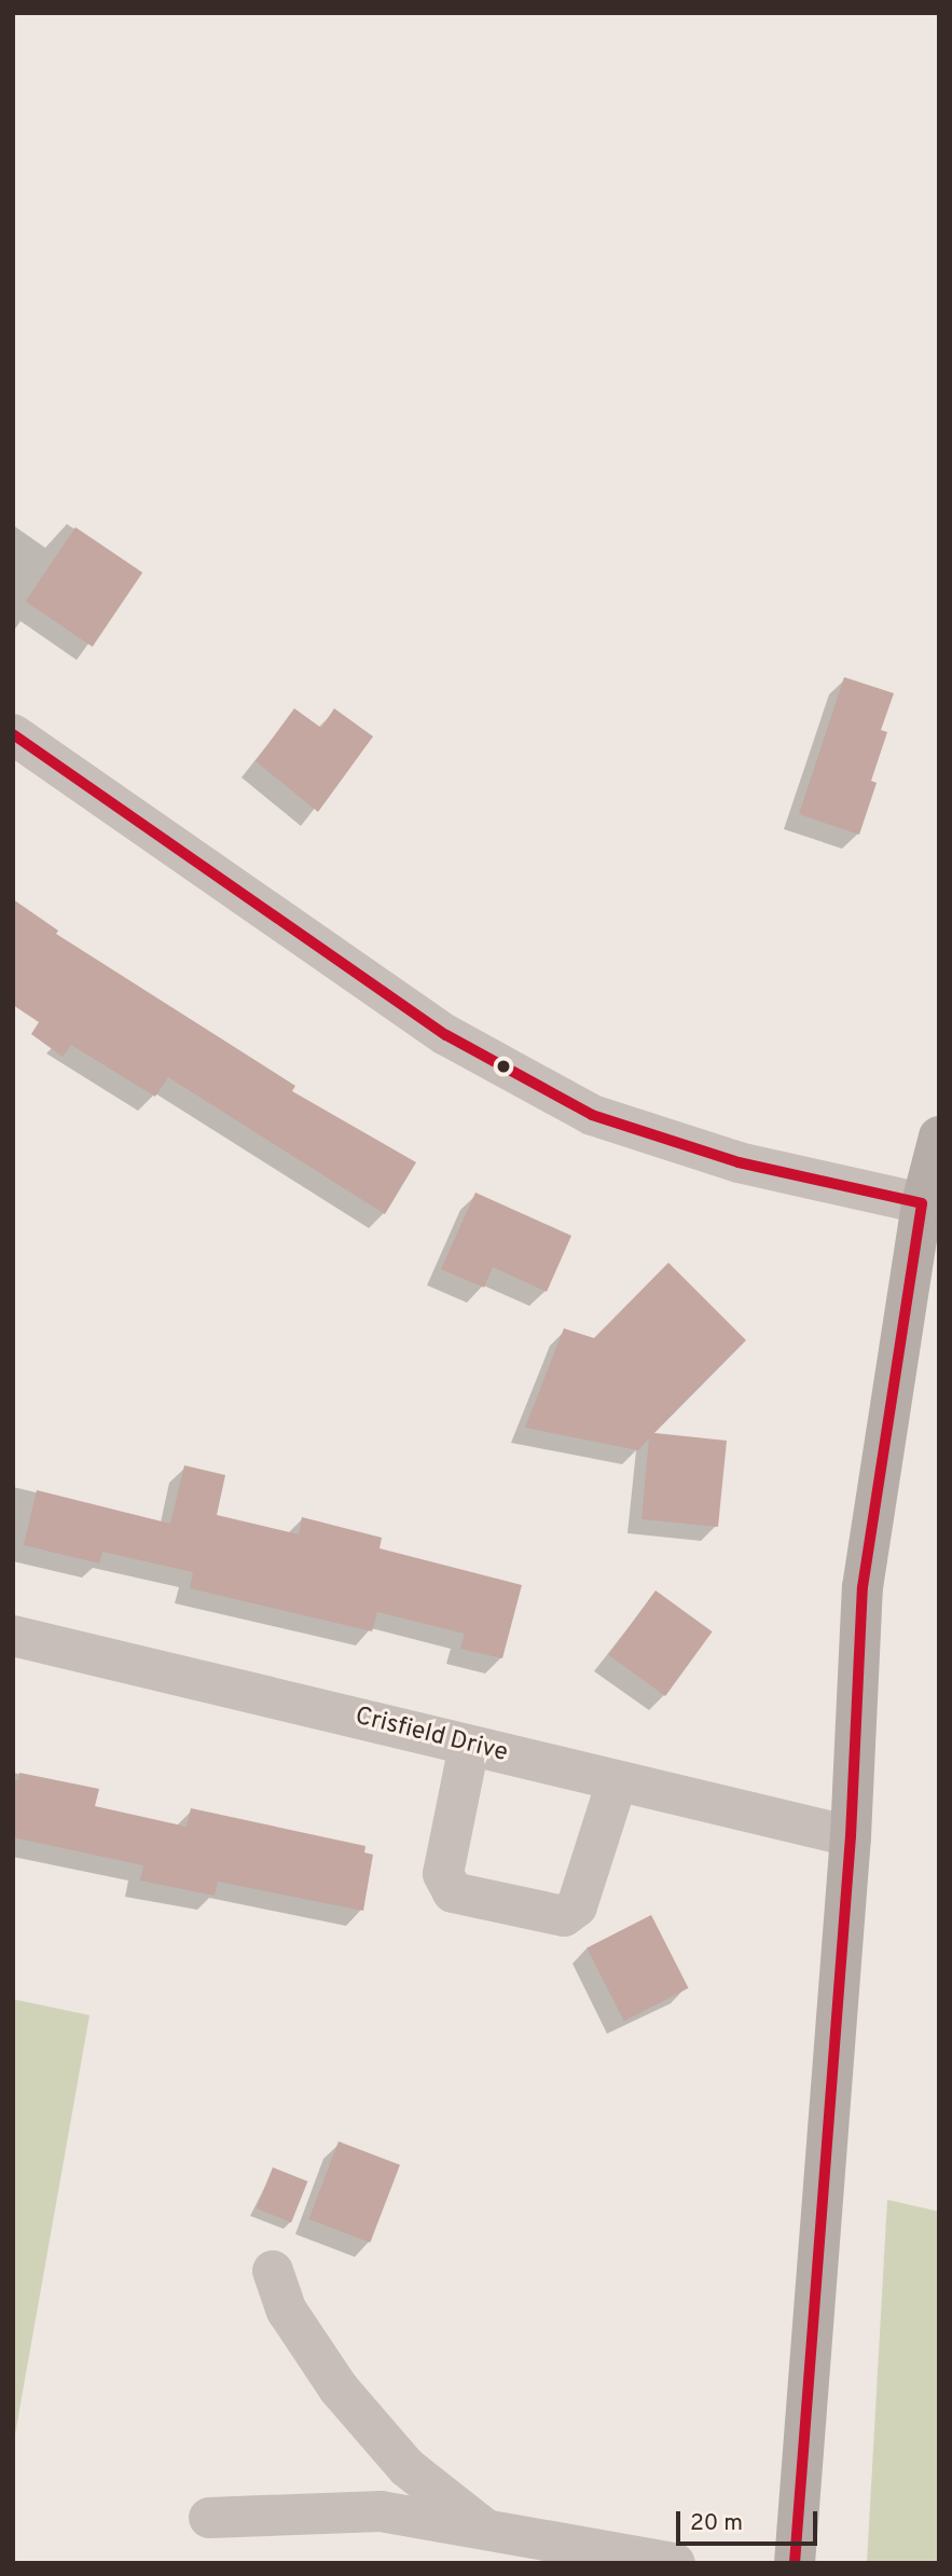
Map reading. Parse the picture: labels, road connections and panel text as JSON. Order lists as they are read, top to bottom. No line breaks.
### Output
{"streets":{"street":["Crisfield Drive"]},"scale_bar":"20 m"}
